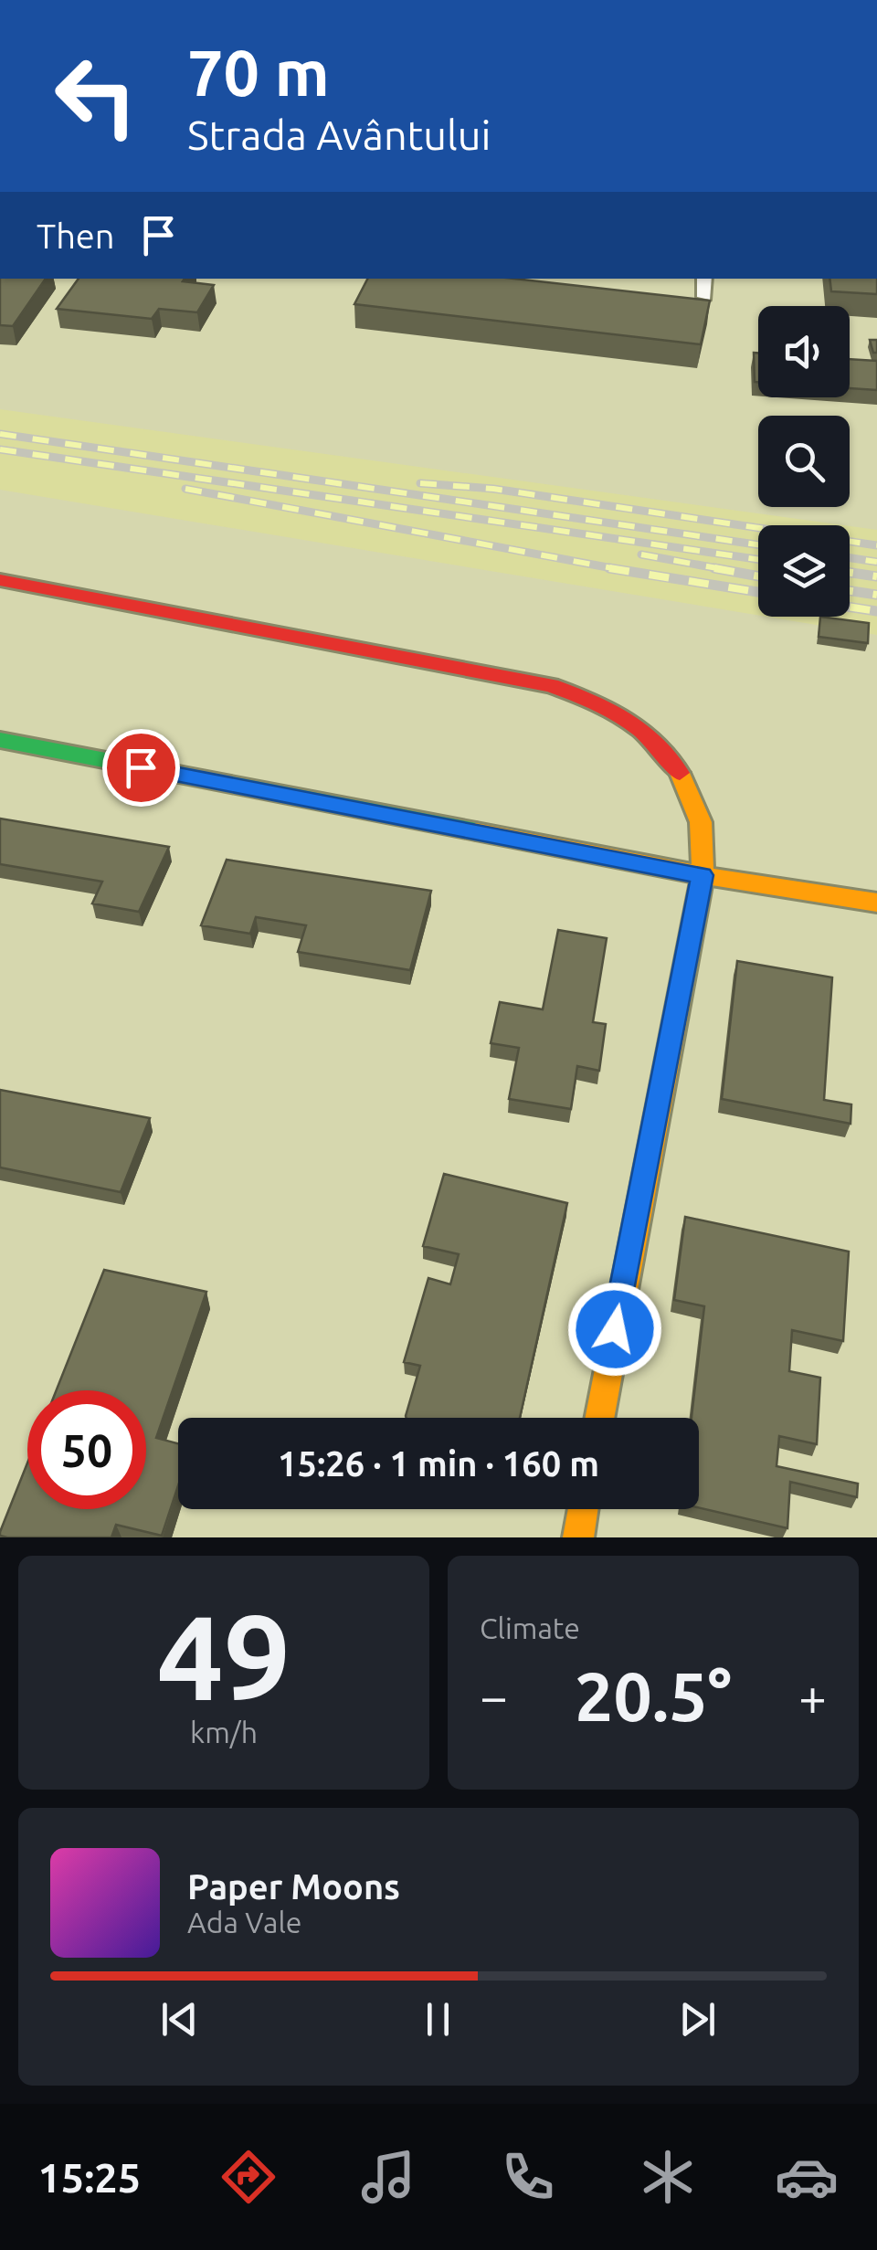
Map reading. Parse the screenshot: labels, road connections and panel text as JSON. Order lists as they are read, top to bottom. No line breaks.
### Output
{"page":{"turn":["70 m","Strada Avântului"],"then":"Then","limit":"50","trip":"15:26 · 1 min · 160 m","tile":[["49","km/h"],"Climate"],"heat":["−","20.5°","+"],"song":["Paper Moons","Ada Vale"],"tabs":"15:25"}}
